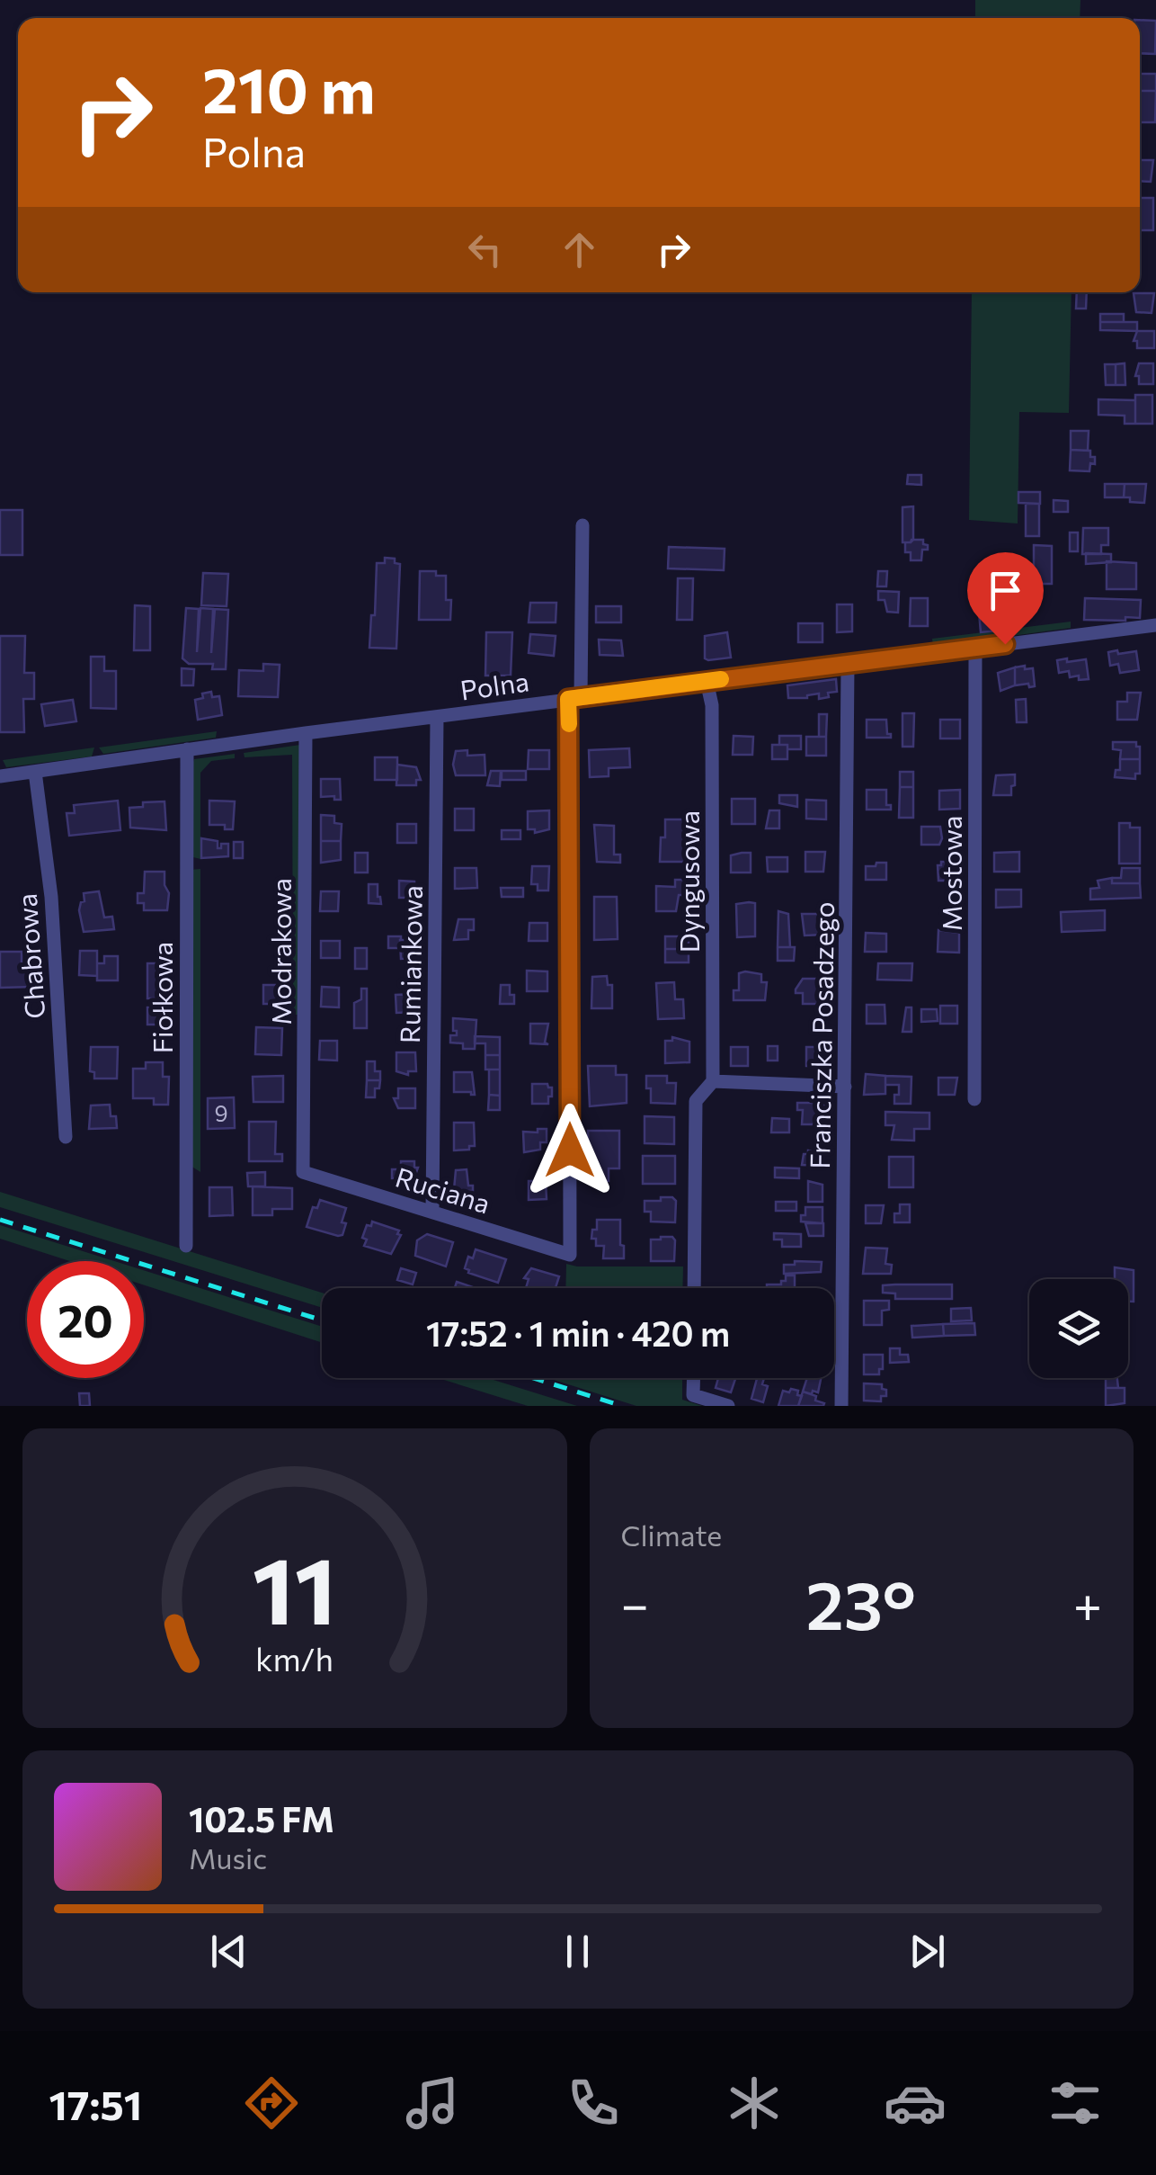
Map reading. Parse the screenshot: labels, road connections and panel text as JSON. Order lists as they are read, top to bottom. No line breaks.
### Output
{"streets":{"street":["Polna","Mostowa","Dyngusowa","Modrakowa","Chabrowa","Rumiankowa","Fiołkowa","Franciszka Posadzego","Ruciana"]},"crossings":[["Polna","Mostowa"],["Polna","Dyngusowa"],["Polna","Modrakowa"],["Polna","Chabrowa"],["Polna","Rumiankowa"],["Polna","Fiołkowa"],["Polna","Franciszka Posadzego"],["Polna","Ruciana"],["Modrakowa","Ruciana"],["Rumiankowa","Ruciana"]],"house_numbers":["9"],"page":{"turn":["210 m","Polna"],"limit":"20","trip":"17:52 · 1 min · 420 m","tile":"Climate","heat":["−","23°","+"],"song":["102.5 FM","Music"],"tabs":"17:51","gauge":["11","km/h"]}}
